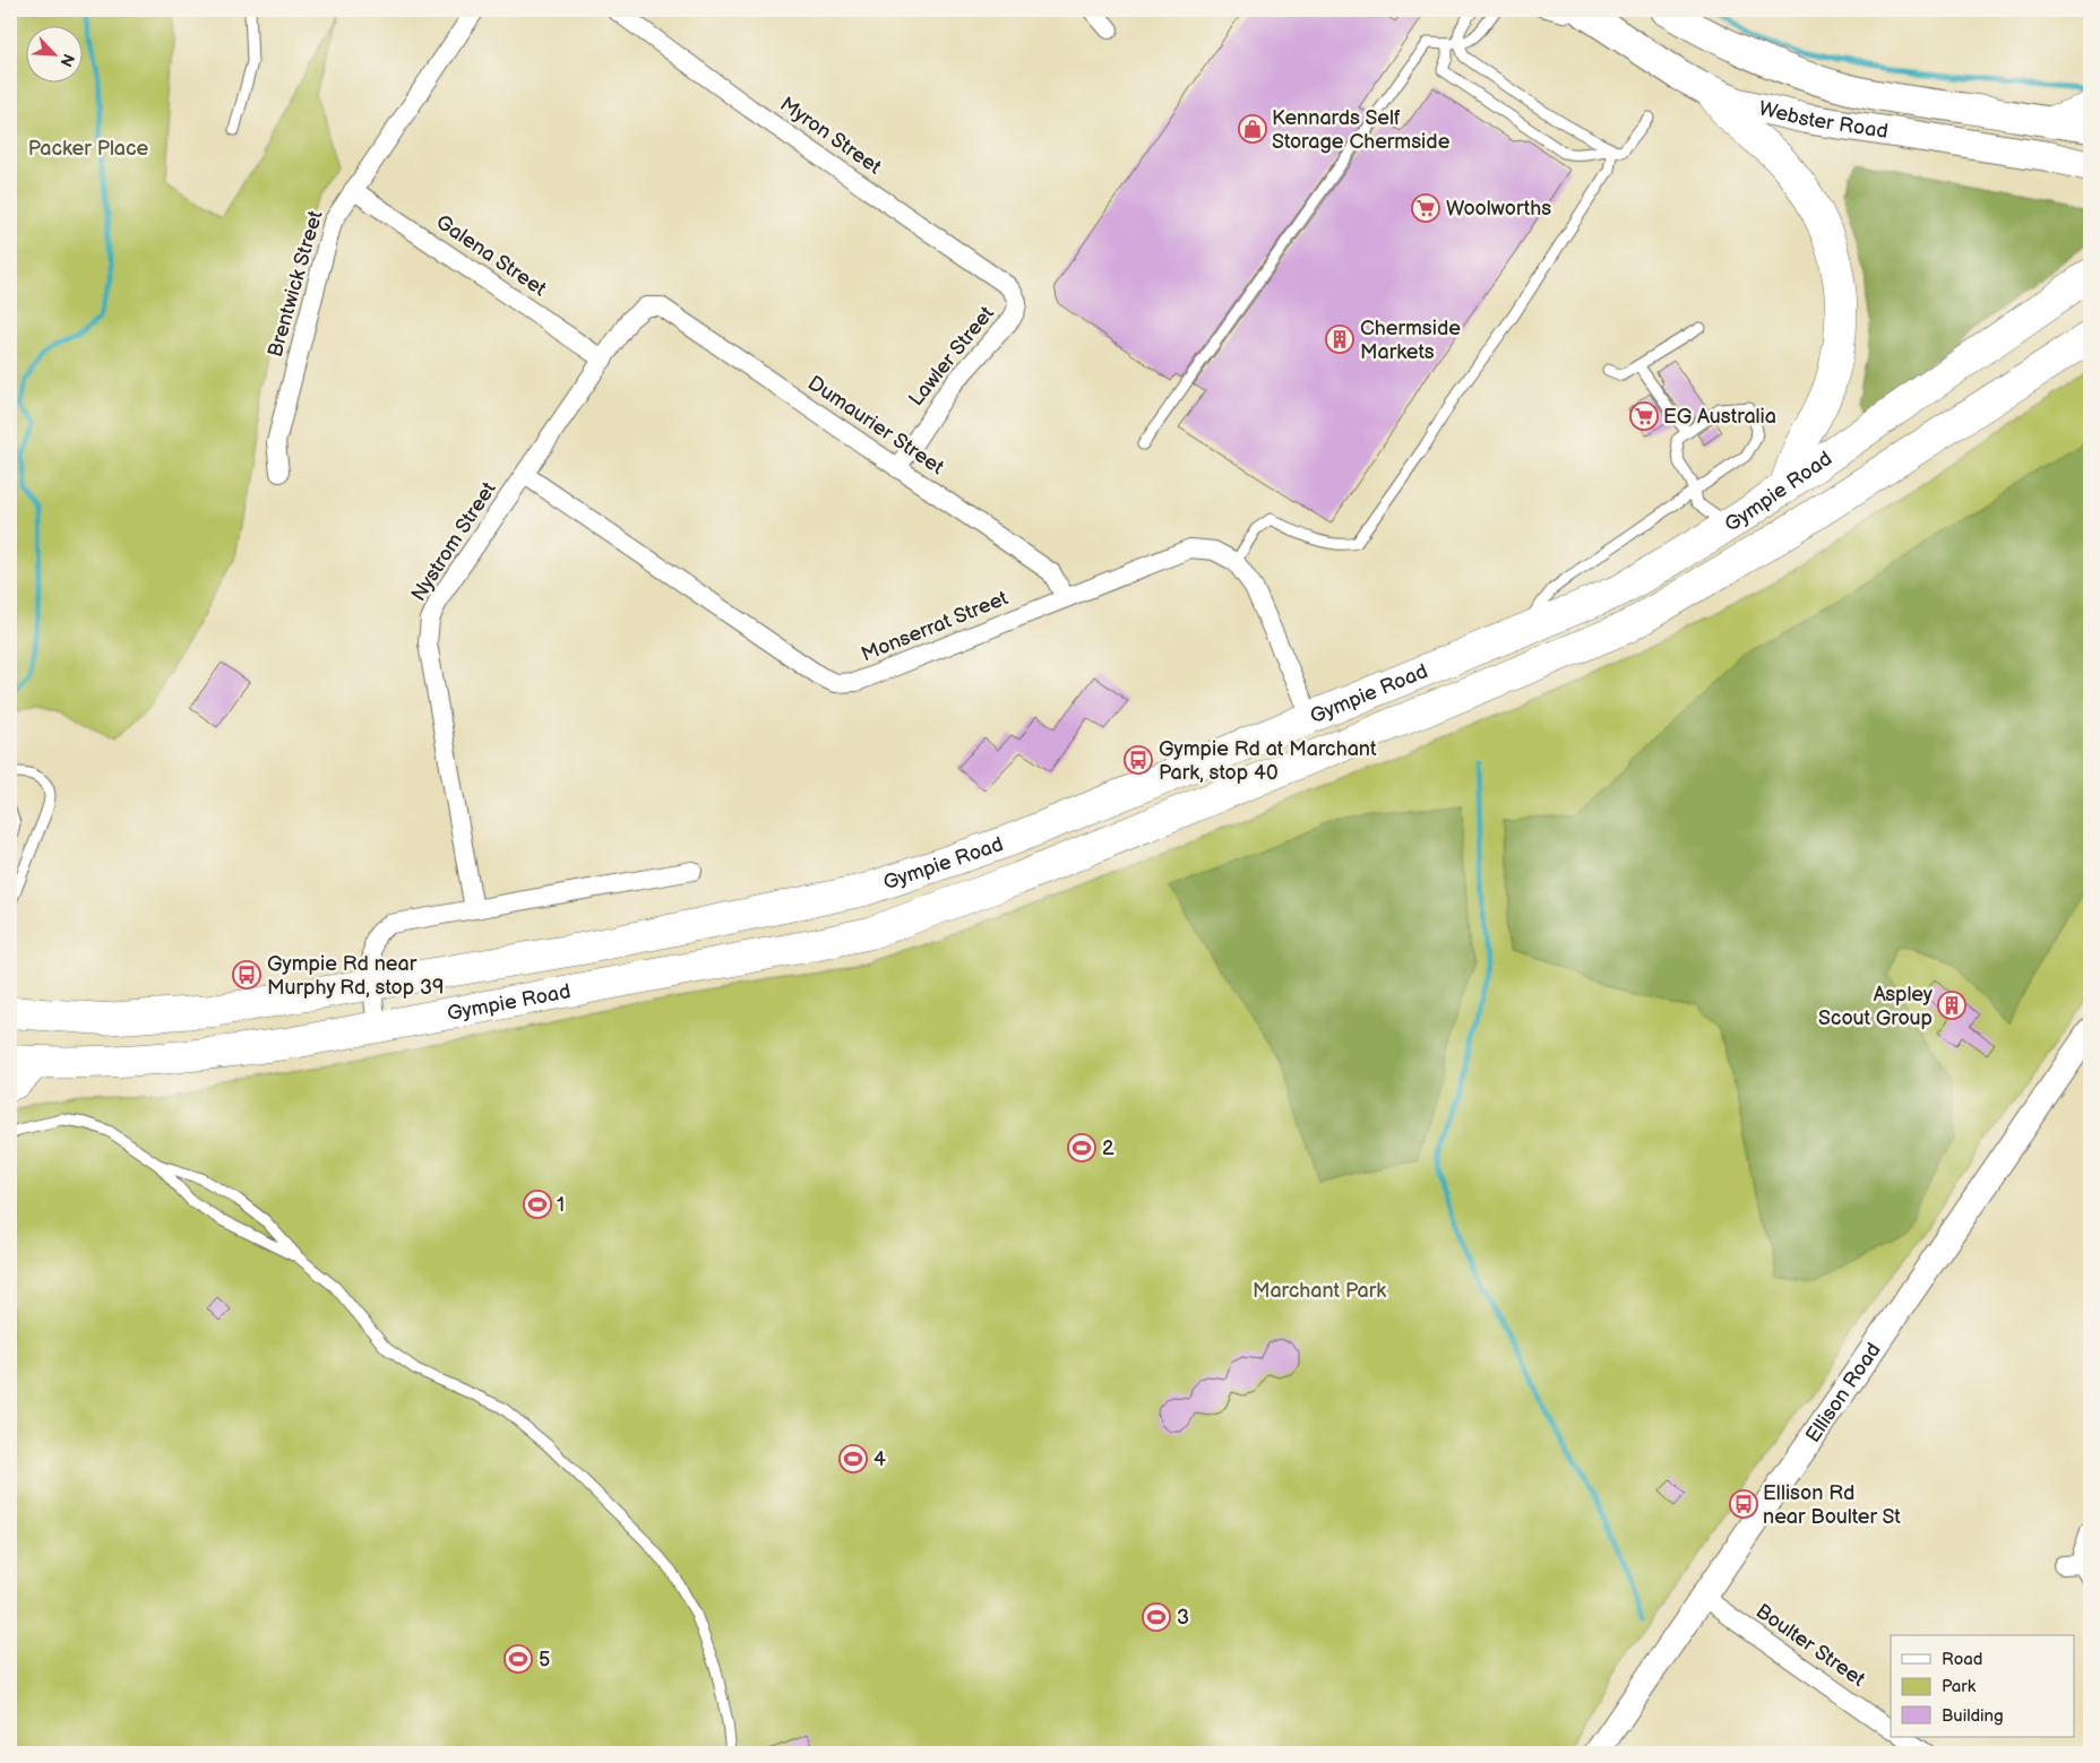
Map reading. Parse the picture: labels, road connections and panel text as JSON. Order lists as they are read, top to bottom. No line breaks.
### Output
{"streets":{"highway":["Gympie Road"],"main road":["Webster Road","Ellison Road"],"street":["Myron Street","Galena Street","Brentwick Street","Lawler Street","Dumaurier Street","Nystrom Street","Monserrat Street","Boulter Street"]},"crossings":[["Myron Street","Lawler Street"],["Galena Street","Brentwick Street"],["Galena Street","Nystrom Street"],["Lawler Street","Dumaurier Street"],["Dumaurier Street","Nystrom Street"],["Dumaurier Street","Monserrat Street"],["Gympie Road","Monserrat Street"],["Nystrom Street","Monserrat Street"],["Ellison Road","Boulter Street"]],"parks":["Packer Place","Marchant Park"],"places":{"shop":["Kennards Self Storage Chermside"],"supermarket":["Woolworths","EG Australia"],"building":["Chermside Markets","Aspley Scout Group"],"bus stop":["Gympie Rd at Marchant Park, stop 40","Gympie Rd near Murphy Rd, stop 39","Ellison Rd near Boulter St"],"sports":["2","1","4","3","5"]},"legend":["Road","Park","Building"],"north":"bottom right"}
